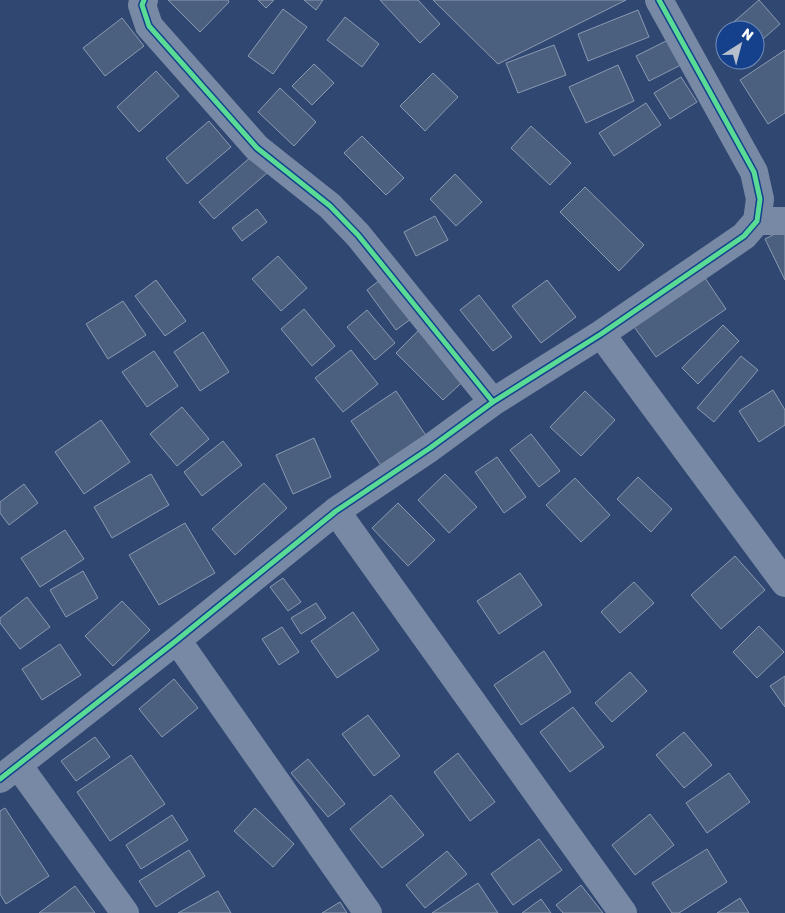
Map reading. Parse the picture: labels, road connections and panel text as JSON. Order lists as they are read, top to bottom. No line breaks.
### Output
{"north":"top right"}
